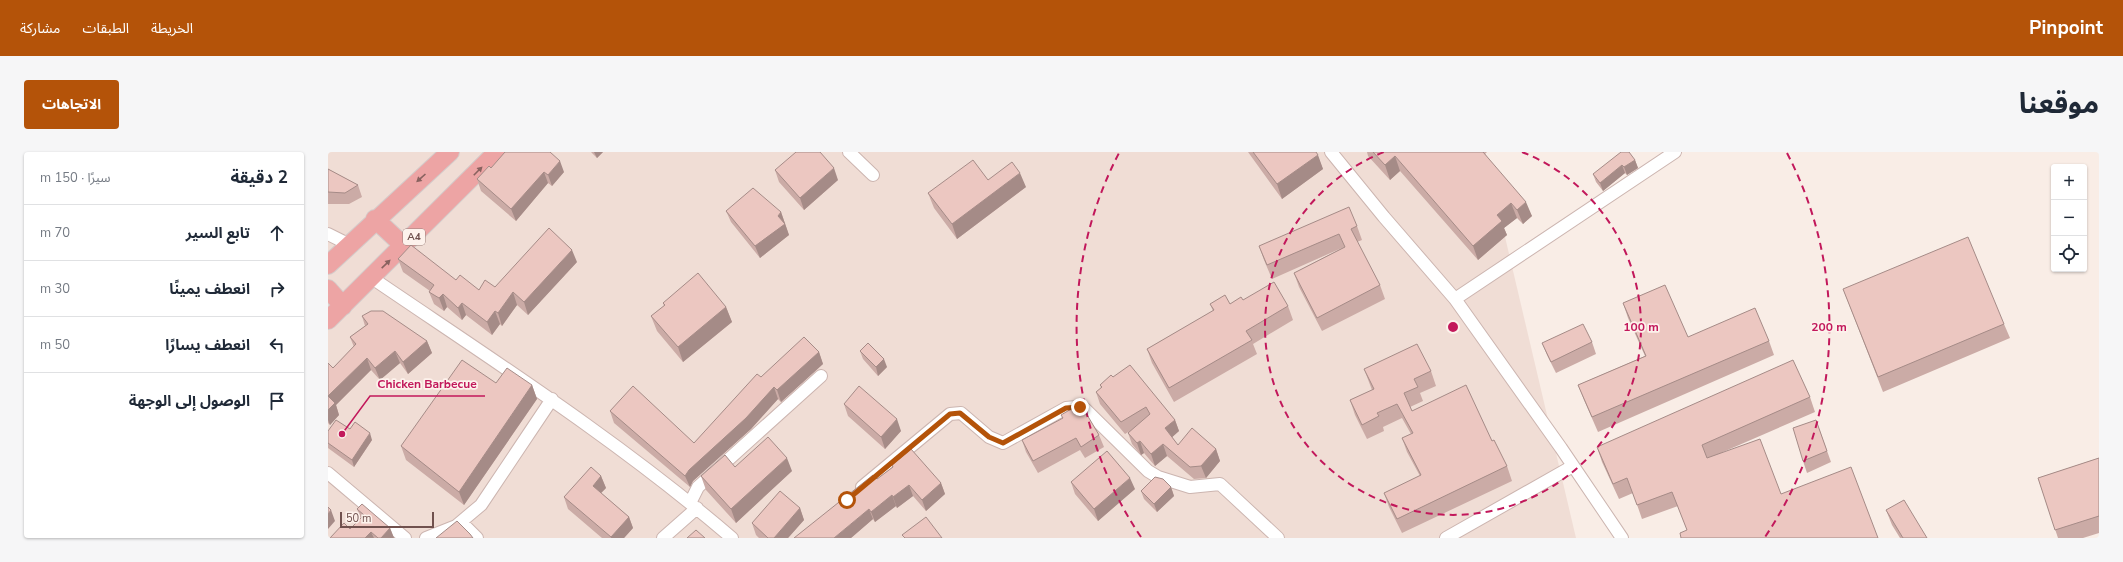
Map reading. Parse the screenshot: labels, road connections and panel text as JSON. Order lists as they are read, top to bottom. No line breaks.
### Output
{"streets":{"highway":["A4"]},"places":["Chicken Barbecue"],"scale_bar":"50 m","page":{"header":"Pinpoint","nav":["الخريطة","الطبقات","مشاركة"],"title":"موقعنا","buttons":"الاتجاهات","heading":["2 دقيقة","سيرًا · 150 m"],"map_buttons":["+","−"],"list":[["تابع السير","70 m"],["انعطف يمينًا","30 m"],["انعطف يسارًا","50 m"],"الوصول إلى الوجهة"],"scale":"50 m"},"rings":["100 m","200 m"]}
